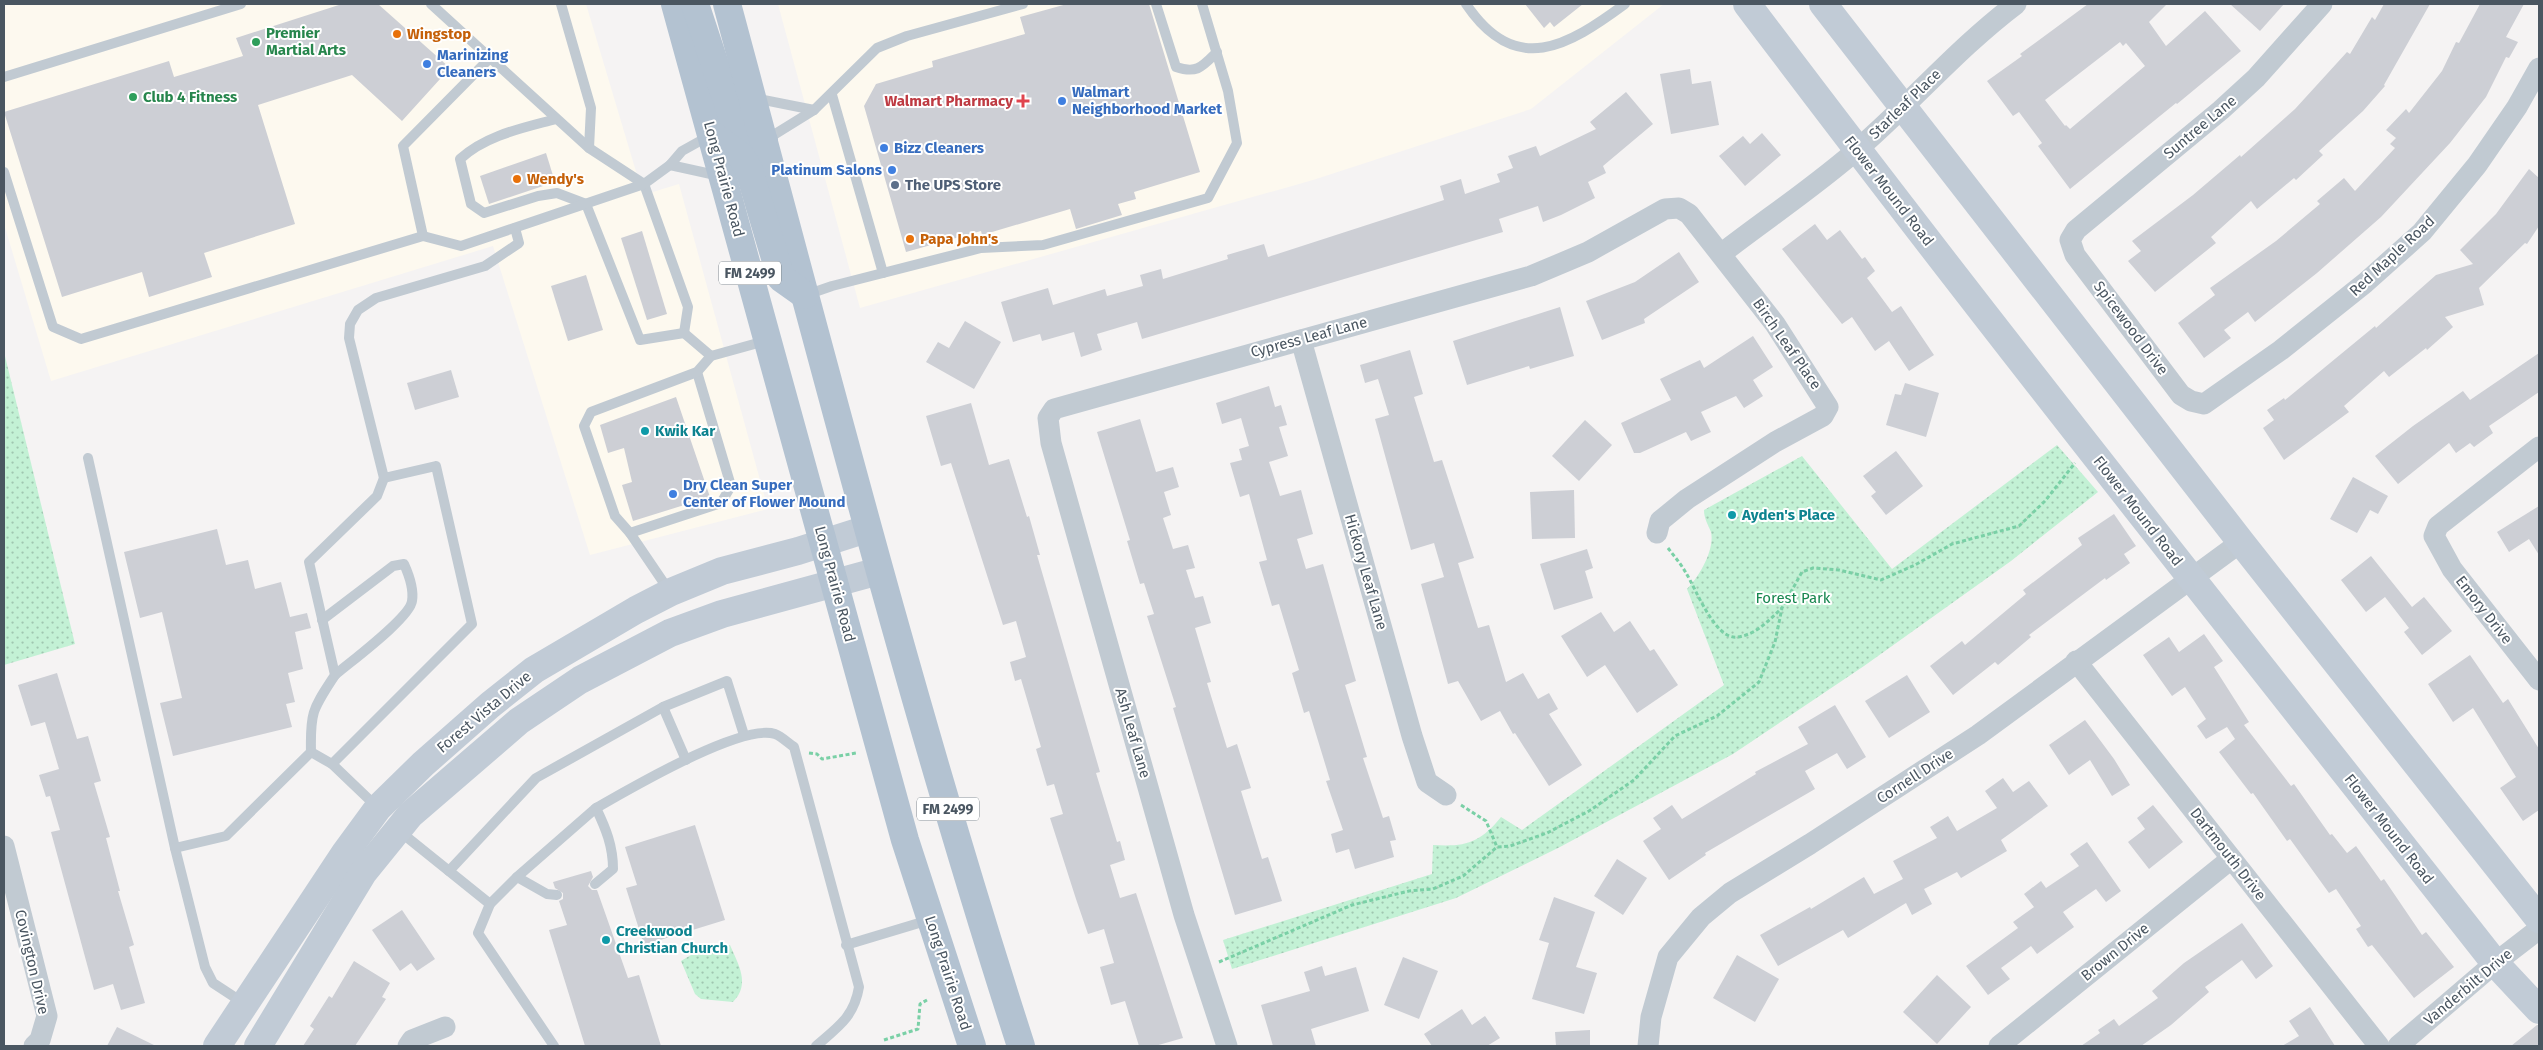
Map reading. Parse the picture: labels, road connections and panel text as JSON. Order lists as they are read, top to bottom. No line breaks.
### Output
{"streets":{"main road":["Long Prairie Road","Flower Mound Road","FM 2499","Forest Vista Drive"],"street":["Starleaf Place","Suntree Lane","Red Maple Road","Spicewood Drive","Cypress Leaf Lane","Birch Leaf Place","Hickory Leaf Lane","Emory Drive","Ash Leaf Lane","Cornell Drive","Dartmouth Drive","Brown Drive","Covington Drive","Vanderbilt Drive"]},"crossings":[["Starleaf Place","Flower Mound Road"],["Starleaf Place","Birch Leaf Place"],["Suntree Lane","Spicewood Drive"],["Long Prairie Road","Forest Vista Drive"],["Flower Mound Road","Cornell Drive"],["Flower Mound Road","Vanderbilt Drive"],["Red Maple Road","Spicewood Drive"],["FM 2499","Forest Vista Drive"],["Cypress Leaf Lane","Birch Leaf Place"],["Cypress Leaf Lane","Hickory Leaf Lane"],["Cypress Leaf Lane","Ash Leaf Lane"],["Cornell Drive","Dartmouth Drive"],["Dartmouth Drive","Brown Drive"]],"parks":["Forest Park"],"places":{"other":["Wingstop","Premier Martial Arts","Marinizing Cleaners","Club 4 Fitness","Walmart Neighborhood Market","Bizz Cleaners","Platinum Salons","Wendy's","The UPS Store","Papa John's","Kwik Kar","Dry Clean Super Center of Flower Mound","Ayden's Place","Creekwood Christian Church"],"health":["Walmart Pharmacy"]}}
